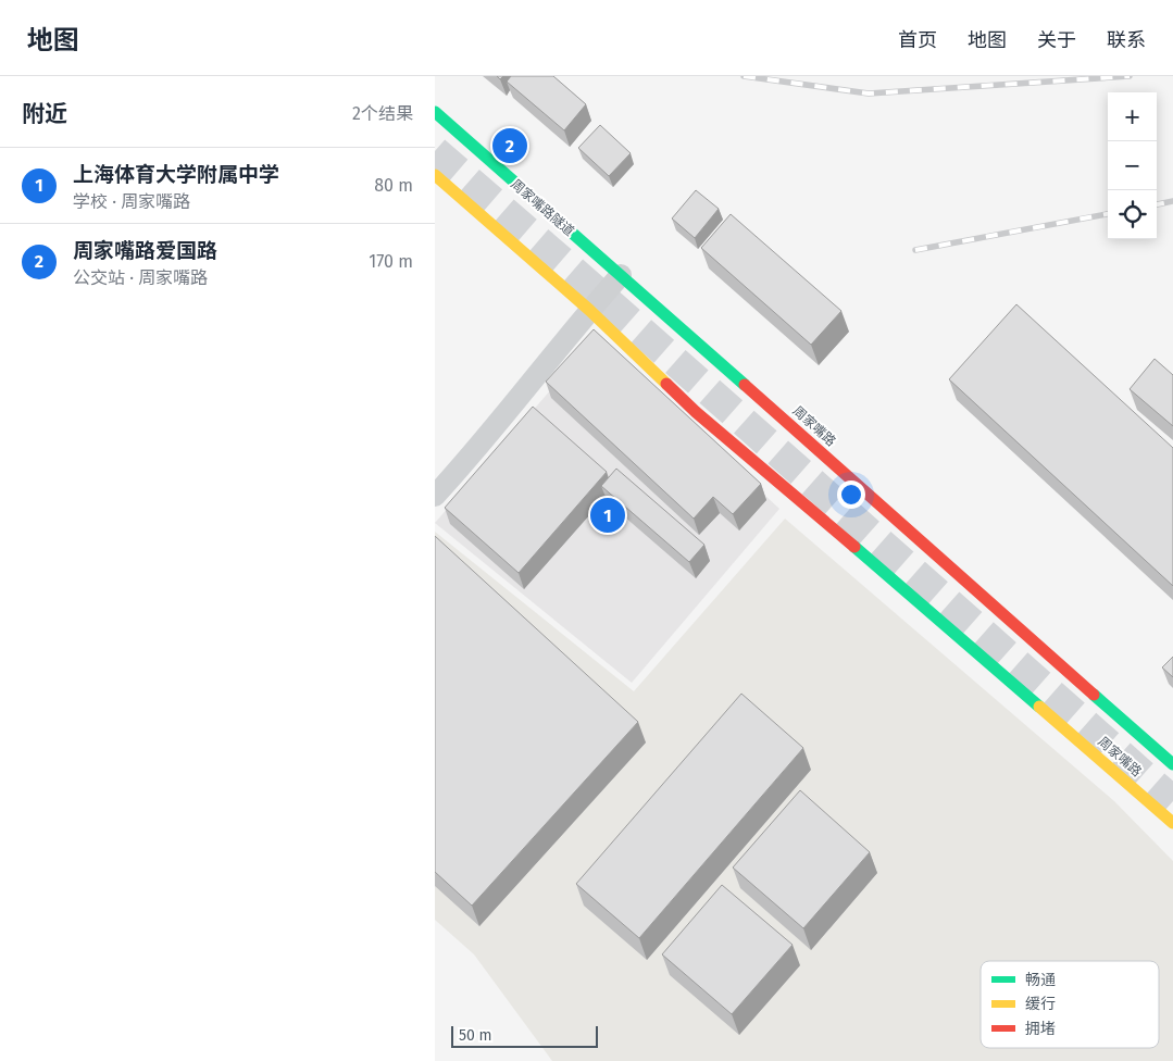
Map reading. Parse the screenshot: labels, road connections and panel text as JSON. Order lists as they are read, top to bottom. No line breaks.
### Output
{"streets":{"main road":["周家嘴路"]},"legend":["畅通","缓行","拥堵"],"scale_bar":"50 m","page":{"header":"地图","nav":["首页","地图","关于","联系"],"heading":["附近","2个结果"],"map_buttons":["+","−"],"pins":["2","1"],"list":[{"mark":"1","name":"上海体育大学附属中学","note":"学校 · 周家嘴路","value":"80 m"},{"mark":"2","name":"周家嘴路爱国路","note":"公交站 · 周家嘴路","value":"170 m"}],"scale":"50 m"}}
